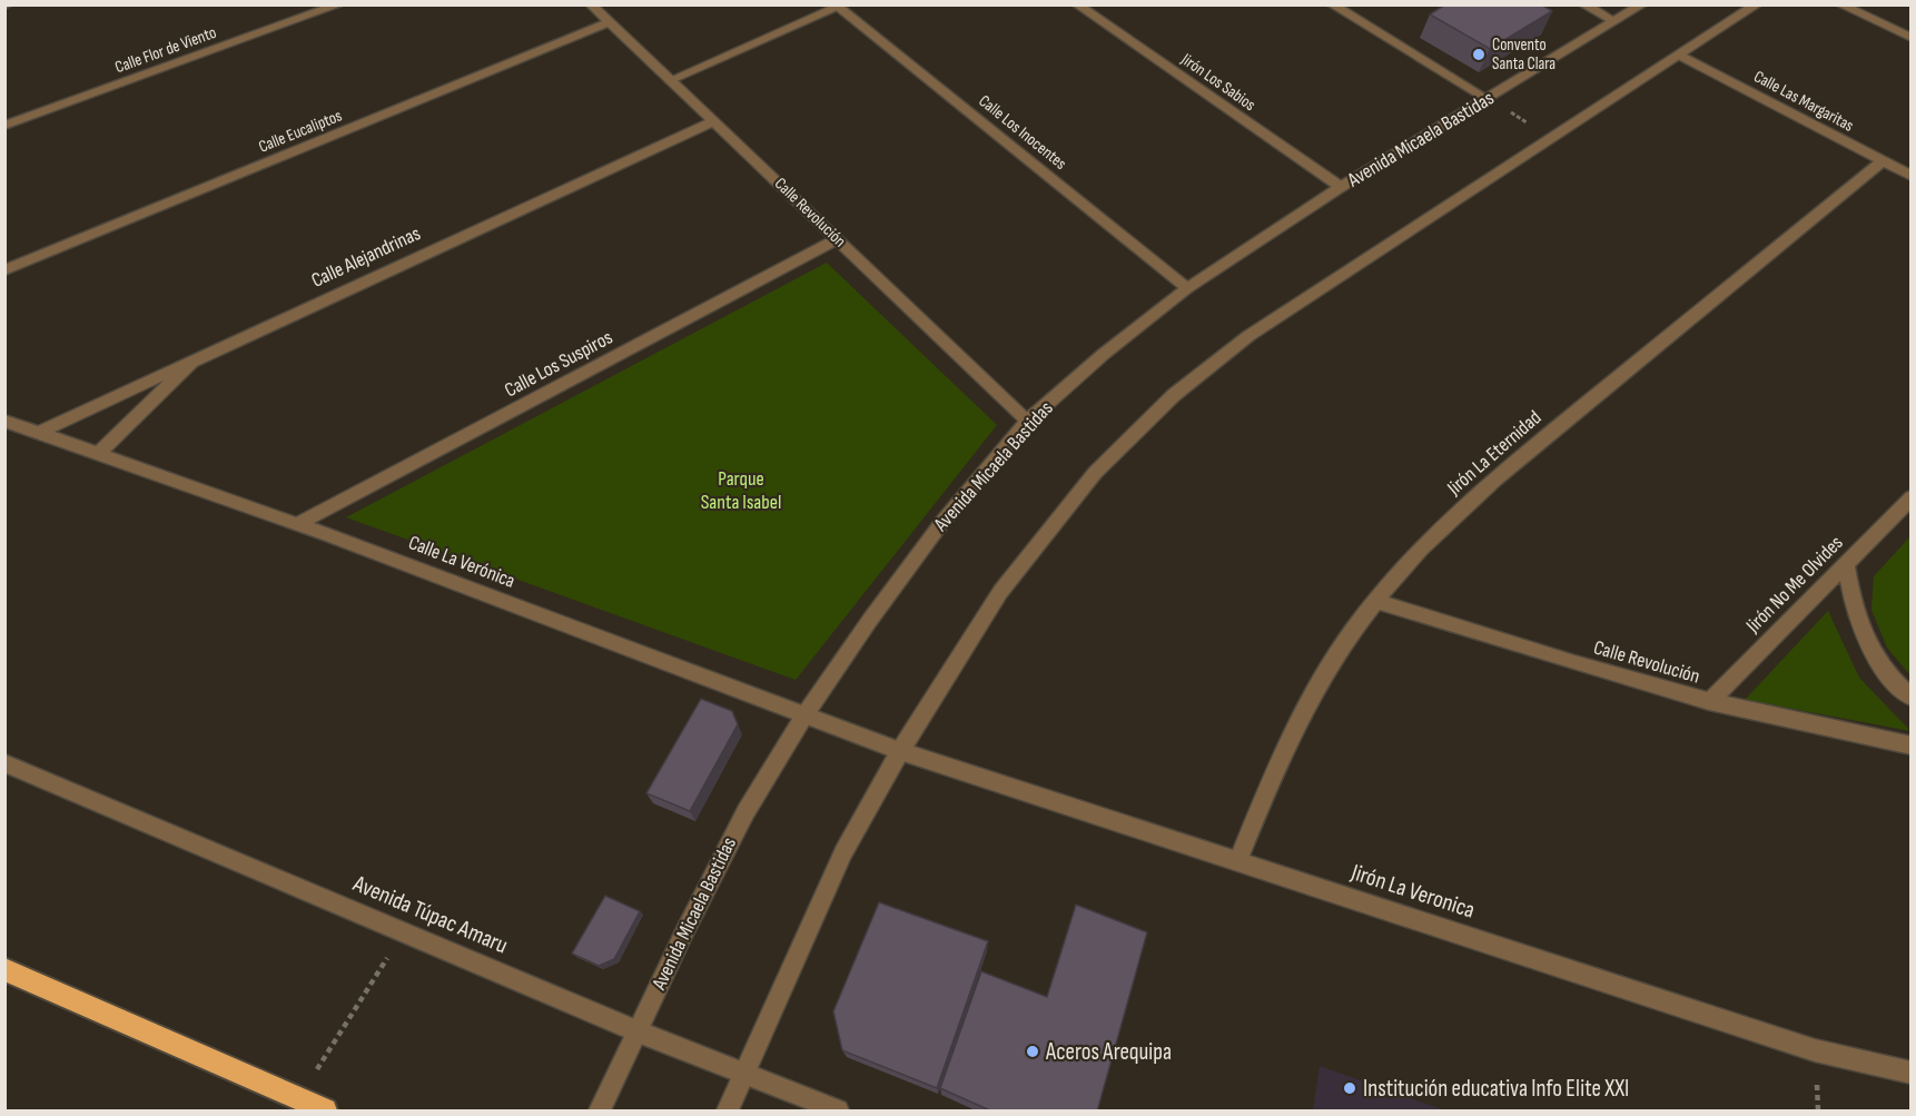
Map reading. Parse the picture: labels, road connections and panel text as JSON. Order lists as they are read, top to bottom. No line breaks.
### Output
{"streets":{"street":["Calle Flor de Viento","Jirón Los Sabios","Calle Las Margaritas","Calle Eucaliptos","Calle Los Inocentes","Avenida Micaela Bastidas","Calle Revolución","Calle Alejandrinas","Calle Los Suspiros","Jirón La Eternidad","Calle La Verónica","Jirón No Me Olvides","Jirón La Veronica","Avenida Túpac Amaru"]},"crossings":[["Jirón Los Sabios","Avenida Micaela Bastidas"],["Calle Las Margaritas","Jirón La Eternidad"],["Calle Eucaliptos","Calle Revolución"],["Calle Los Inocentes","Avenida Micaela Bastidas"],["Avenida Micaela Bastidas","Calle Revolución"],["Avenida Micaela Bastidas","Calle La Verónica"],["Avenida Micaela Bastidas","Avenida Túpac Amaru"],["Calle Revolución","Calle Alejandrinas"],["Calle Revolución","Calle Los Suspiros"],["Calle Revolución","Jirón La Eternidad"],["Calle Revolución","Jirón No Me Olvides"],["Calle Alejandrinas","Calle La Verónica"],["Calle Los Suspiros","Calle La Verónica"],["Jirón La Eternidad","Jirón La Veronica"],["Calle La Verónica","Jirón La Veronica"]],"parks":["Parque Santa Isabel"],"places":["Convento Santa Clara","Aceros Arequipa","Institución educativa Info Elite XXI"]}
